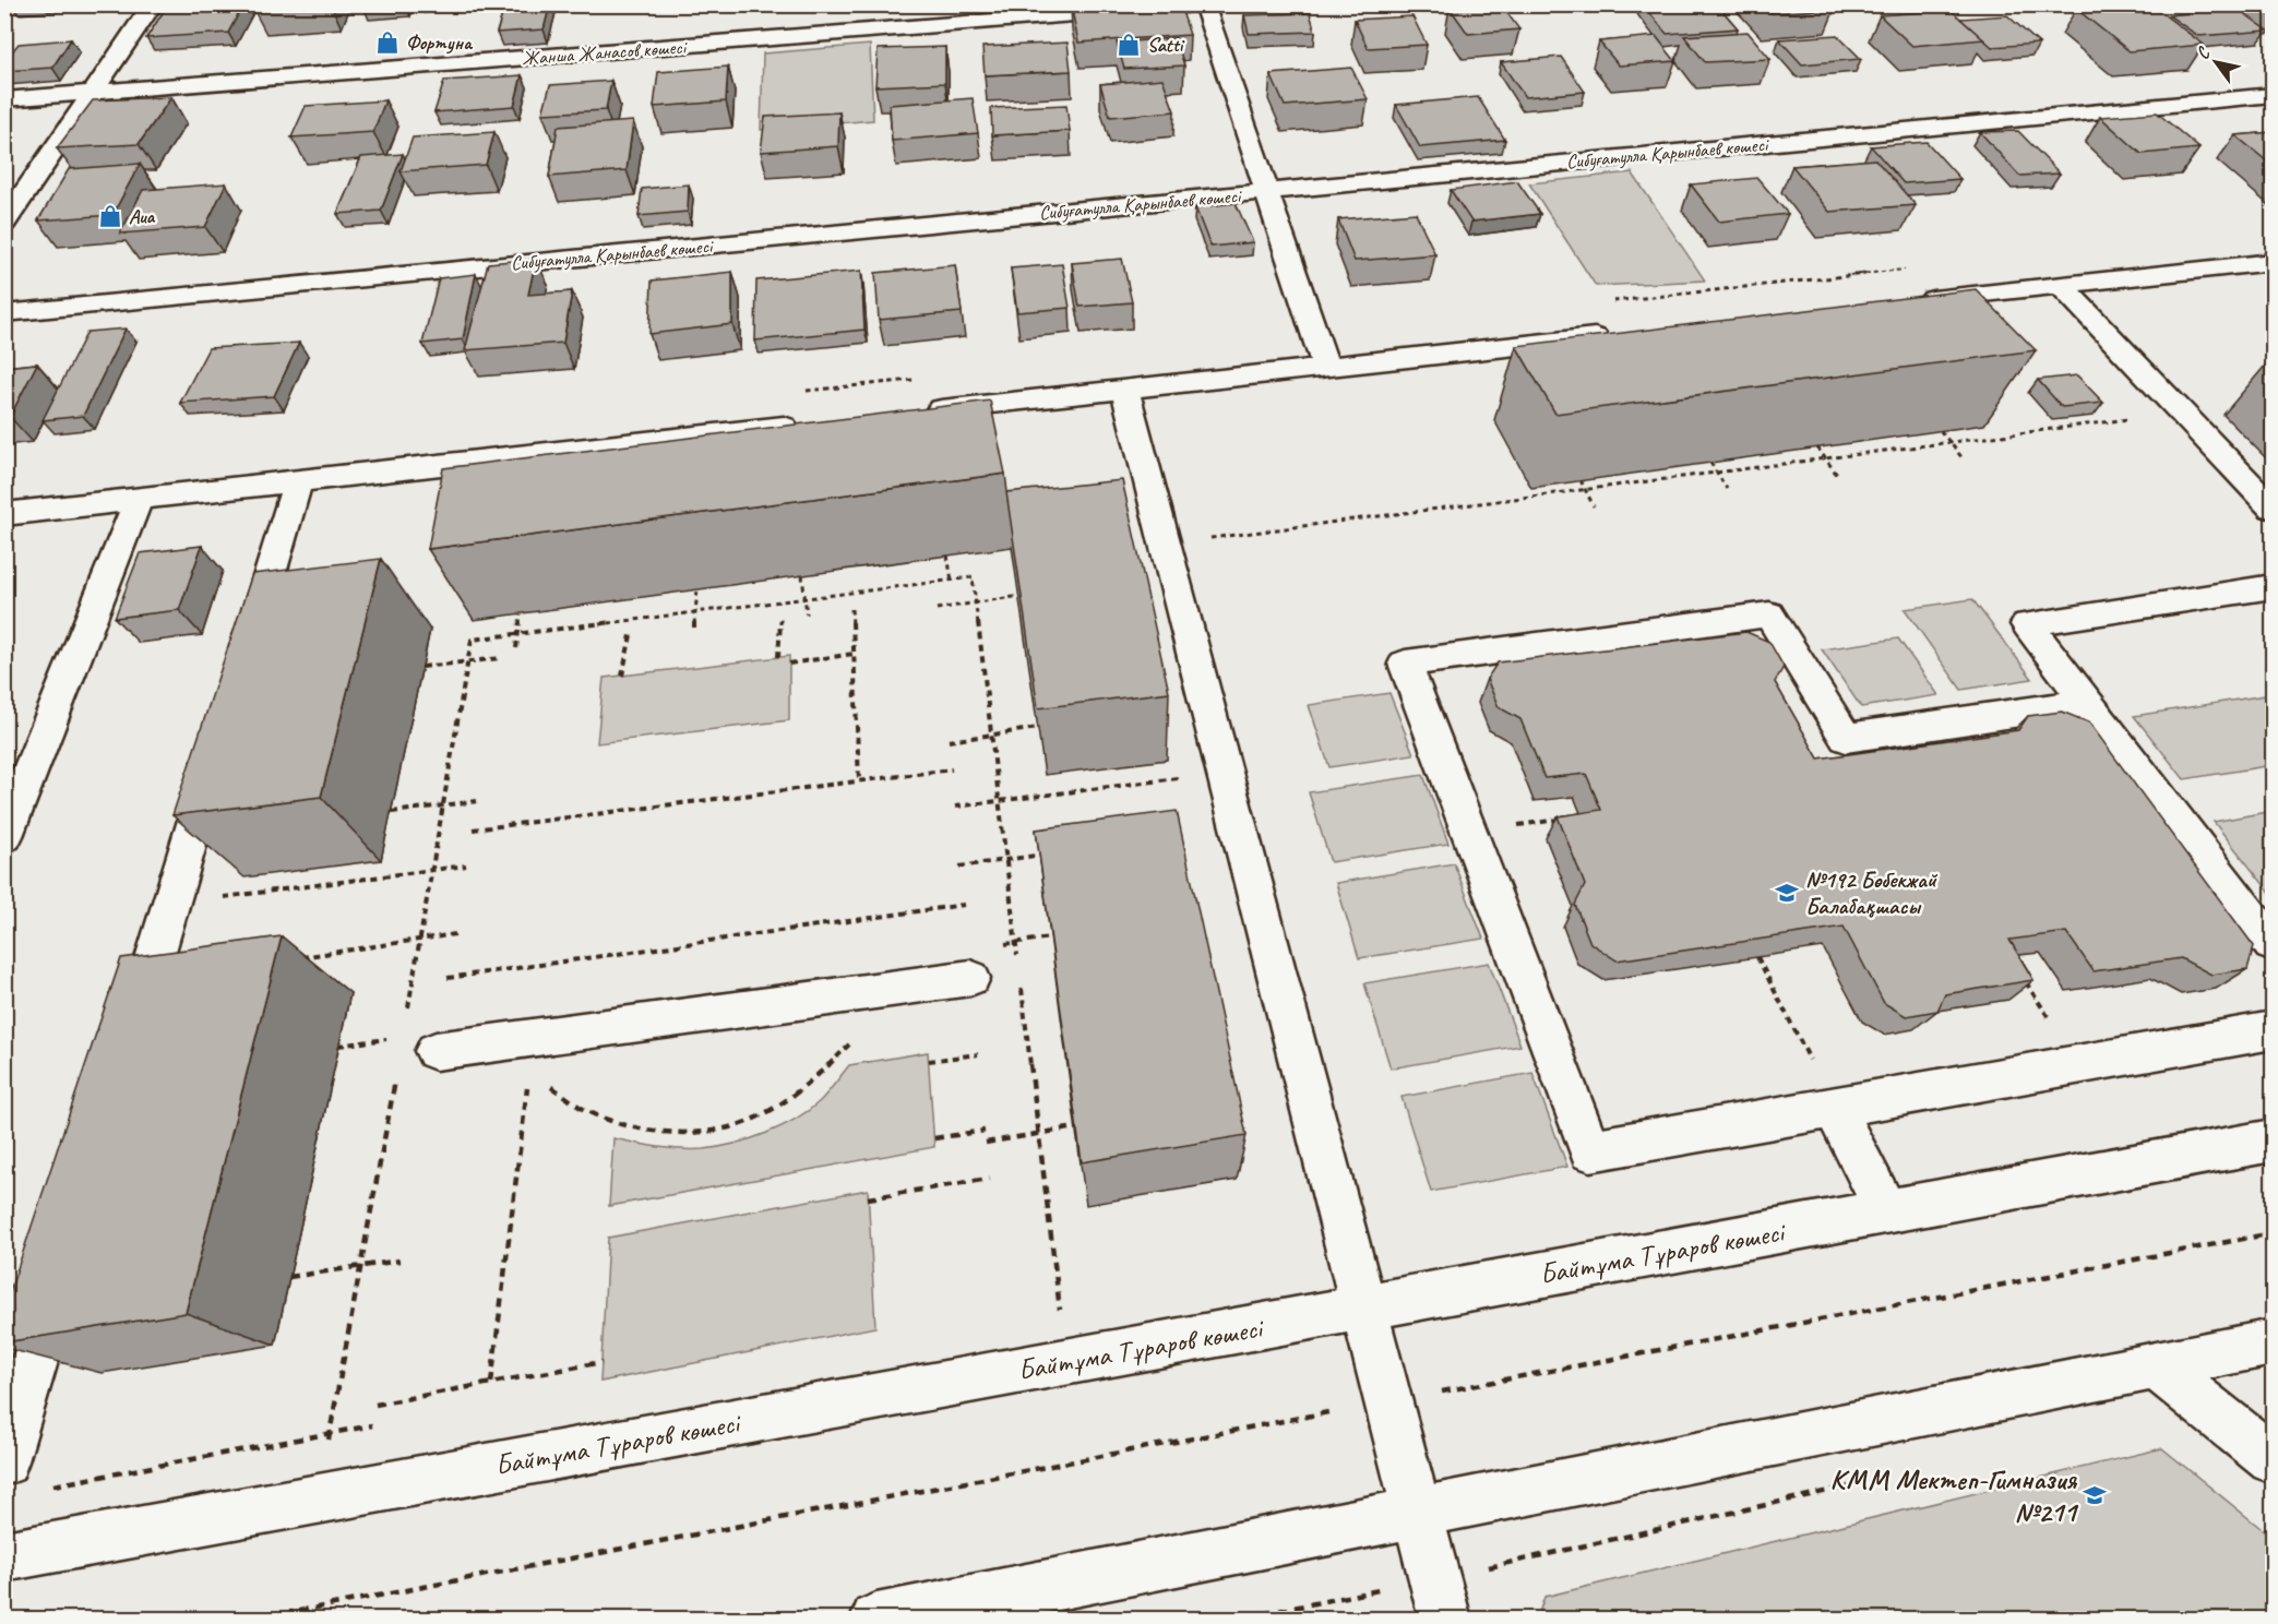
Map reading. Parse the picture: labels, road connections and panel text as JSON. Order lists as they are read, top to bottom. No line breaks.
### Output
{"streets":{"street":["Жанша Жанасов көшесі","Сибуғатулла Қарынбаев көшесі","Байтұма Тұраров көшесі"]},"places":{"shop":["Фортуна","Satti","Aua"],"school or university":["№192 Бөбекжай Балабақшасы","КММ Мектеп-Гимназия №211"]},"north":"top left"}
